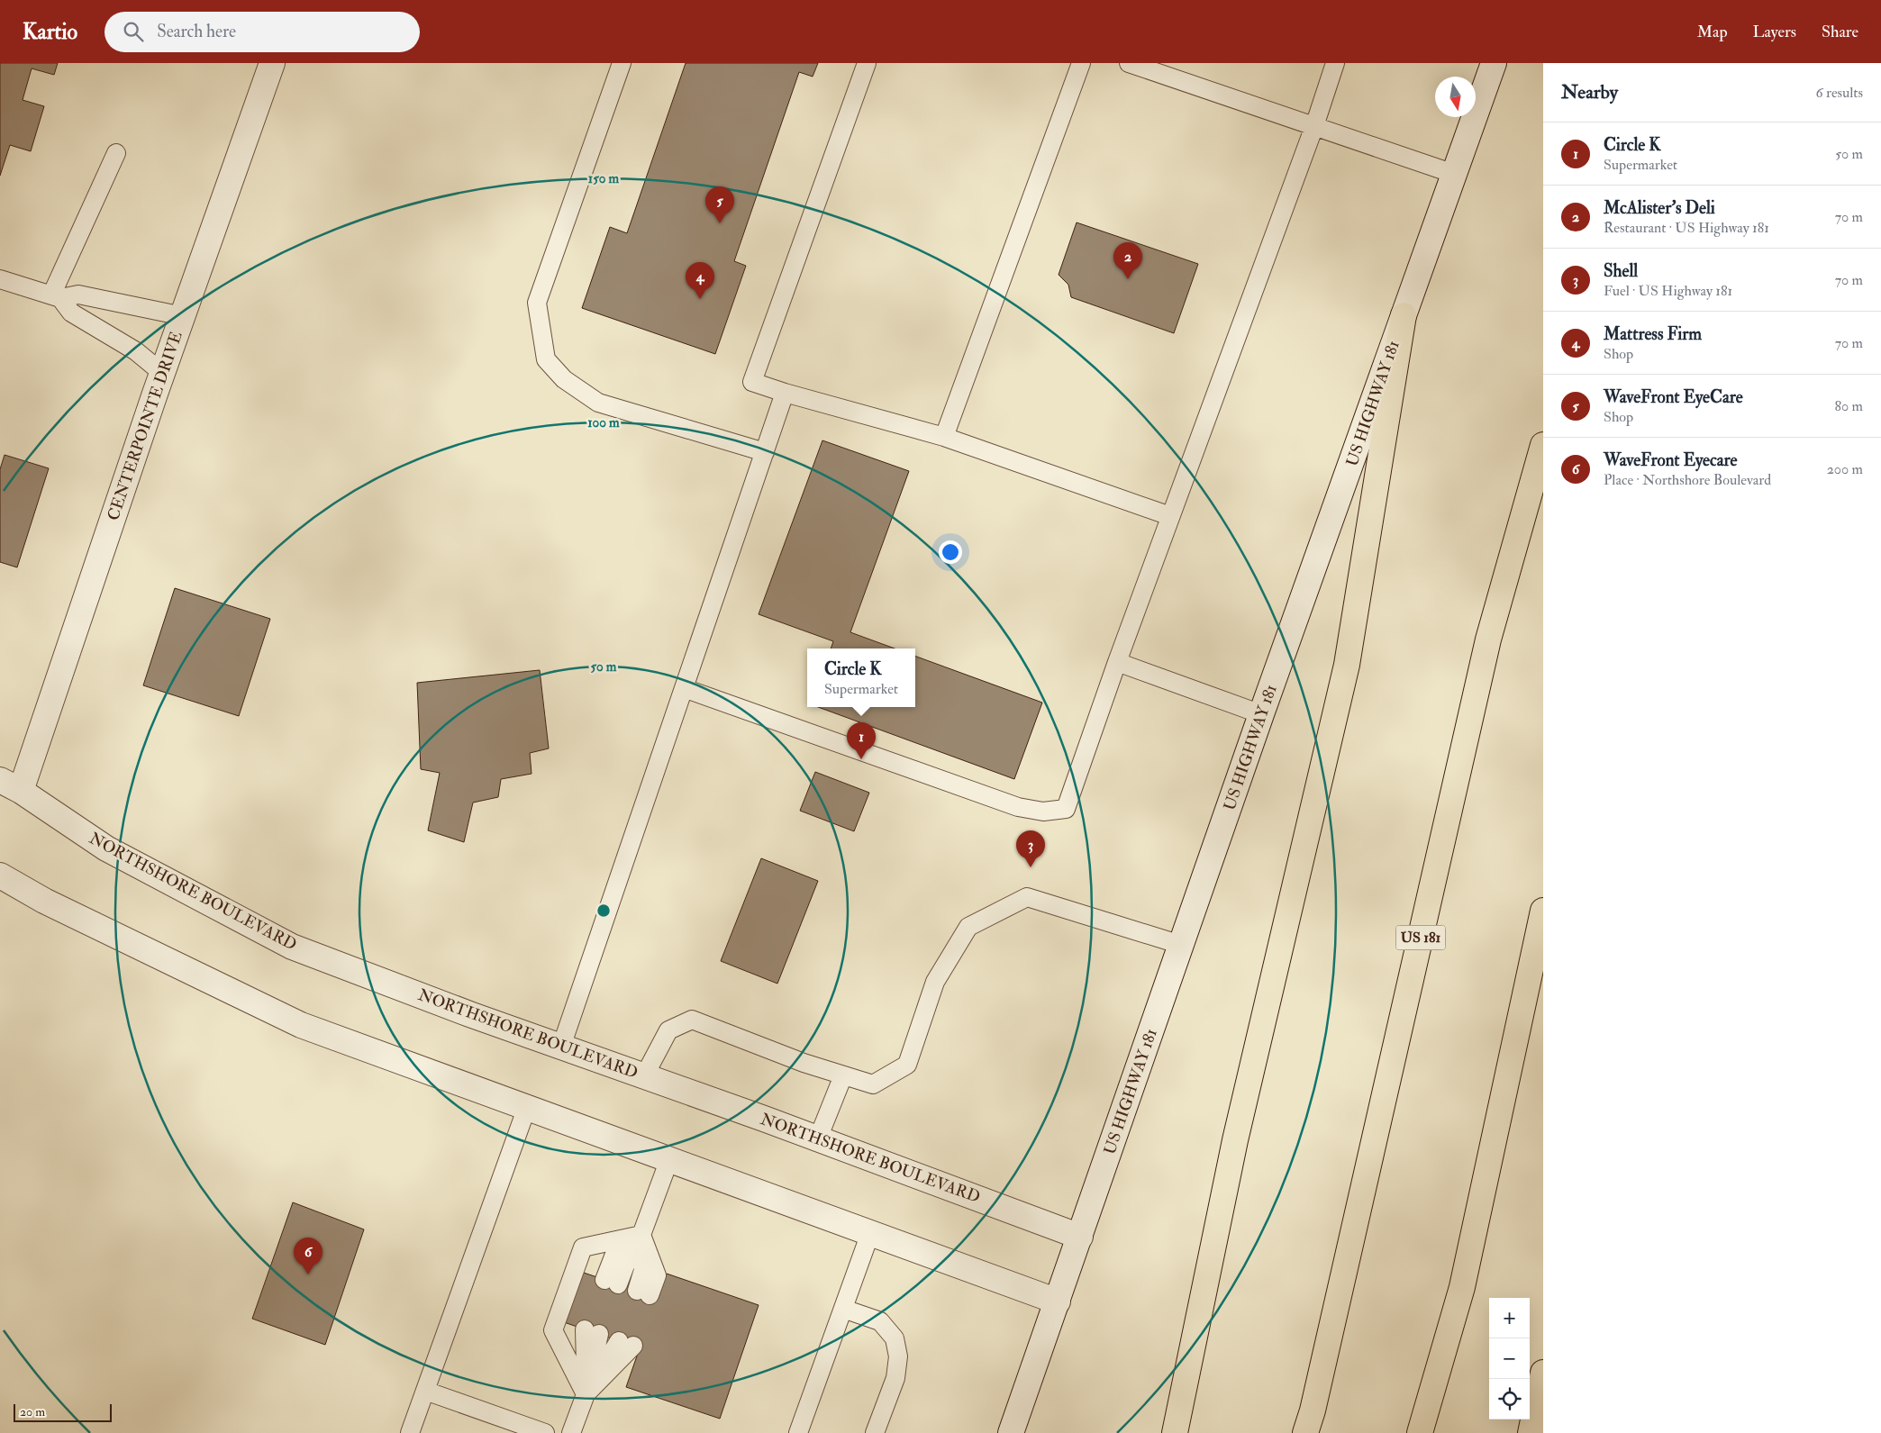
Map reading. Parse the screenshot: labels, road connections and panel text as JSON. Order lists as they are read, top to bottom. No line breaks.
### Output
{"streets":{"highway":["US 181"],"street":["US HIGHWAY 181","CENTERPOINTE DRIVE","NORTHSHORE BOULEVARD"]},"crossings":[["US HIGHWAY 181","NORTHSHORE BOULEVARD"],["CENTERPOINTE DRIVE","NORTHSHORE BOULEVARD"]],"scale_bar":"20 m","north":"bottom","page":{"header":"Kartio","search":"Search here","nav":["Map","Layers","Share"],"heading":["Nearby","6 results"],"list":[{"mark":"1","name":"Circle K","note":"Supermarket","value":"50 m"},{"mark":"2","name":"McAlister's Deli","note":"Restaurant · US Highway 181","value":"70 m"},{"mark":"3","name":"Shell","note":"Fuel · US Highway 181","value":"70 m"},{"mark":"4","name":"Mattress Firm","note":"Shop","value":"70 m"},{"mark":"5","name":"WaveFront EyeCare","note":"Shop","value":"80 m"},{"mark":"6","name":"WaveFront Eyecare","note":"Place · Northshore Boulevard","value":"200 m"}],"pins":["5","2","4","1","3","6"],"popup":["Circle K","Supermarket"],"map_buttons":["+","−"],"scale":"20 m"},"rings":["150 m","100 m","50 m"]}
